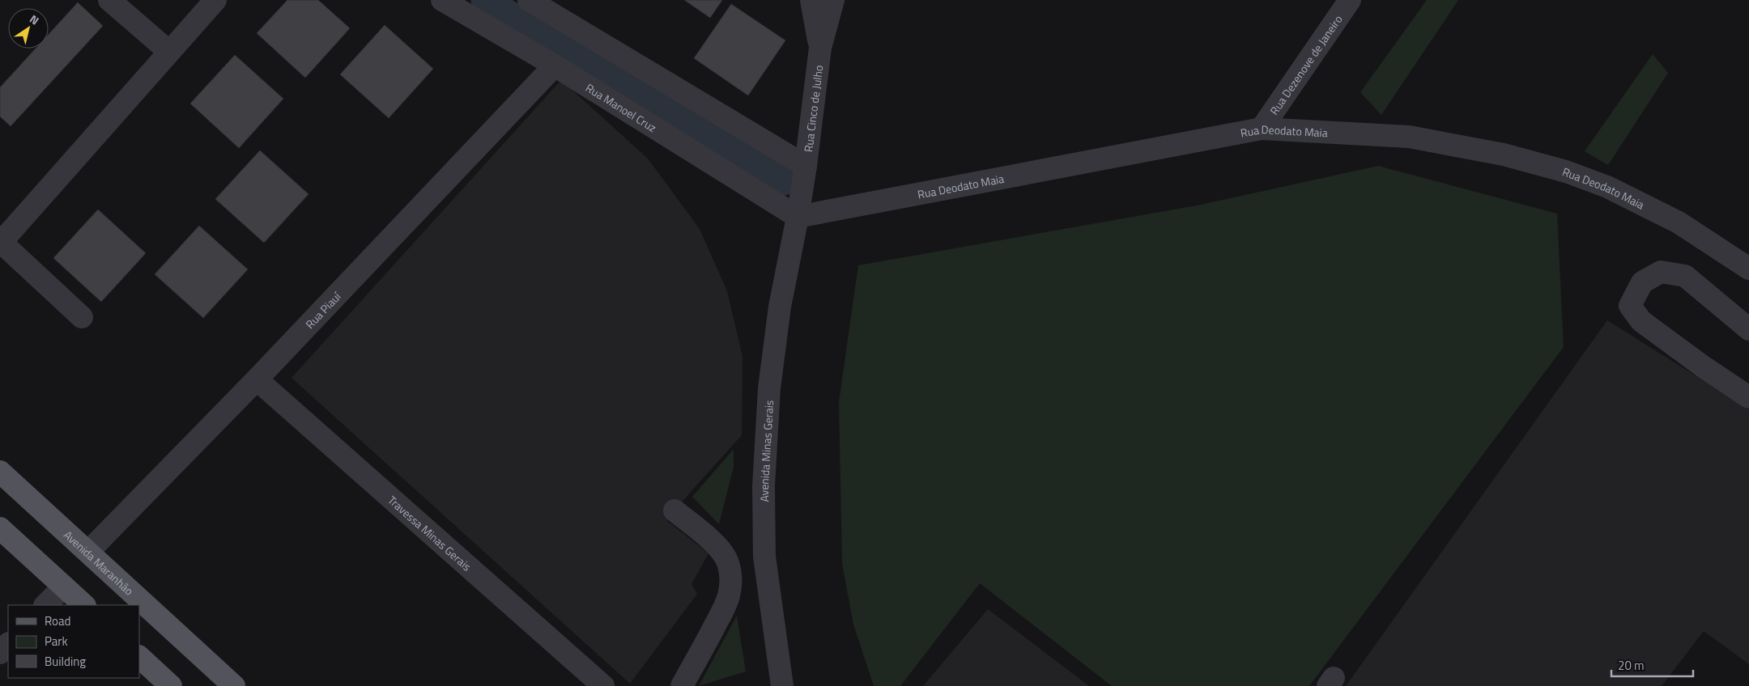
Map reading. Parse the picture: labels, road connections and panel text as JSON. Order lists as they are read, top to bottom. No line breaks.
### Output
{"streets":{"main road":["Avenida Maranhão"],"street":["Rua Dezenove de Janeiro","Rua Manoel Cruz","Rua Cinco de Julho","Rua Deodato Maia","Rua Piauí","Avenida Minas Gerais","Travessa Minas Gerais"]},"crossings":[["Rua Dezenove de Janeiro","Rua Deodato Maia"],["Rua Manoel Cruz","Rua Cinco de Julho"],["Rua Manoel Cruz","Rua Deodato Maia"],["Rua Manoel Cruz","Rua Piauí"],["Rua Manoel Cruz","Avenida Minas Gerais"],["Rua Cinco de Julho","Rua Deodato Maia"],["Rua Cinco de Julho","Avenida Minas Gerais"],["Rua Deodato Maia","Avenida Minas Gerais"],["Rua Piauí","Travessa Minas Gerais"],["Rua Piauí","Avenida Maranhão"]],"legend":["Road","Park","Building"],"scale_bar":"20 m","north":"top right"}
